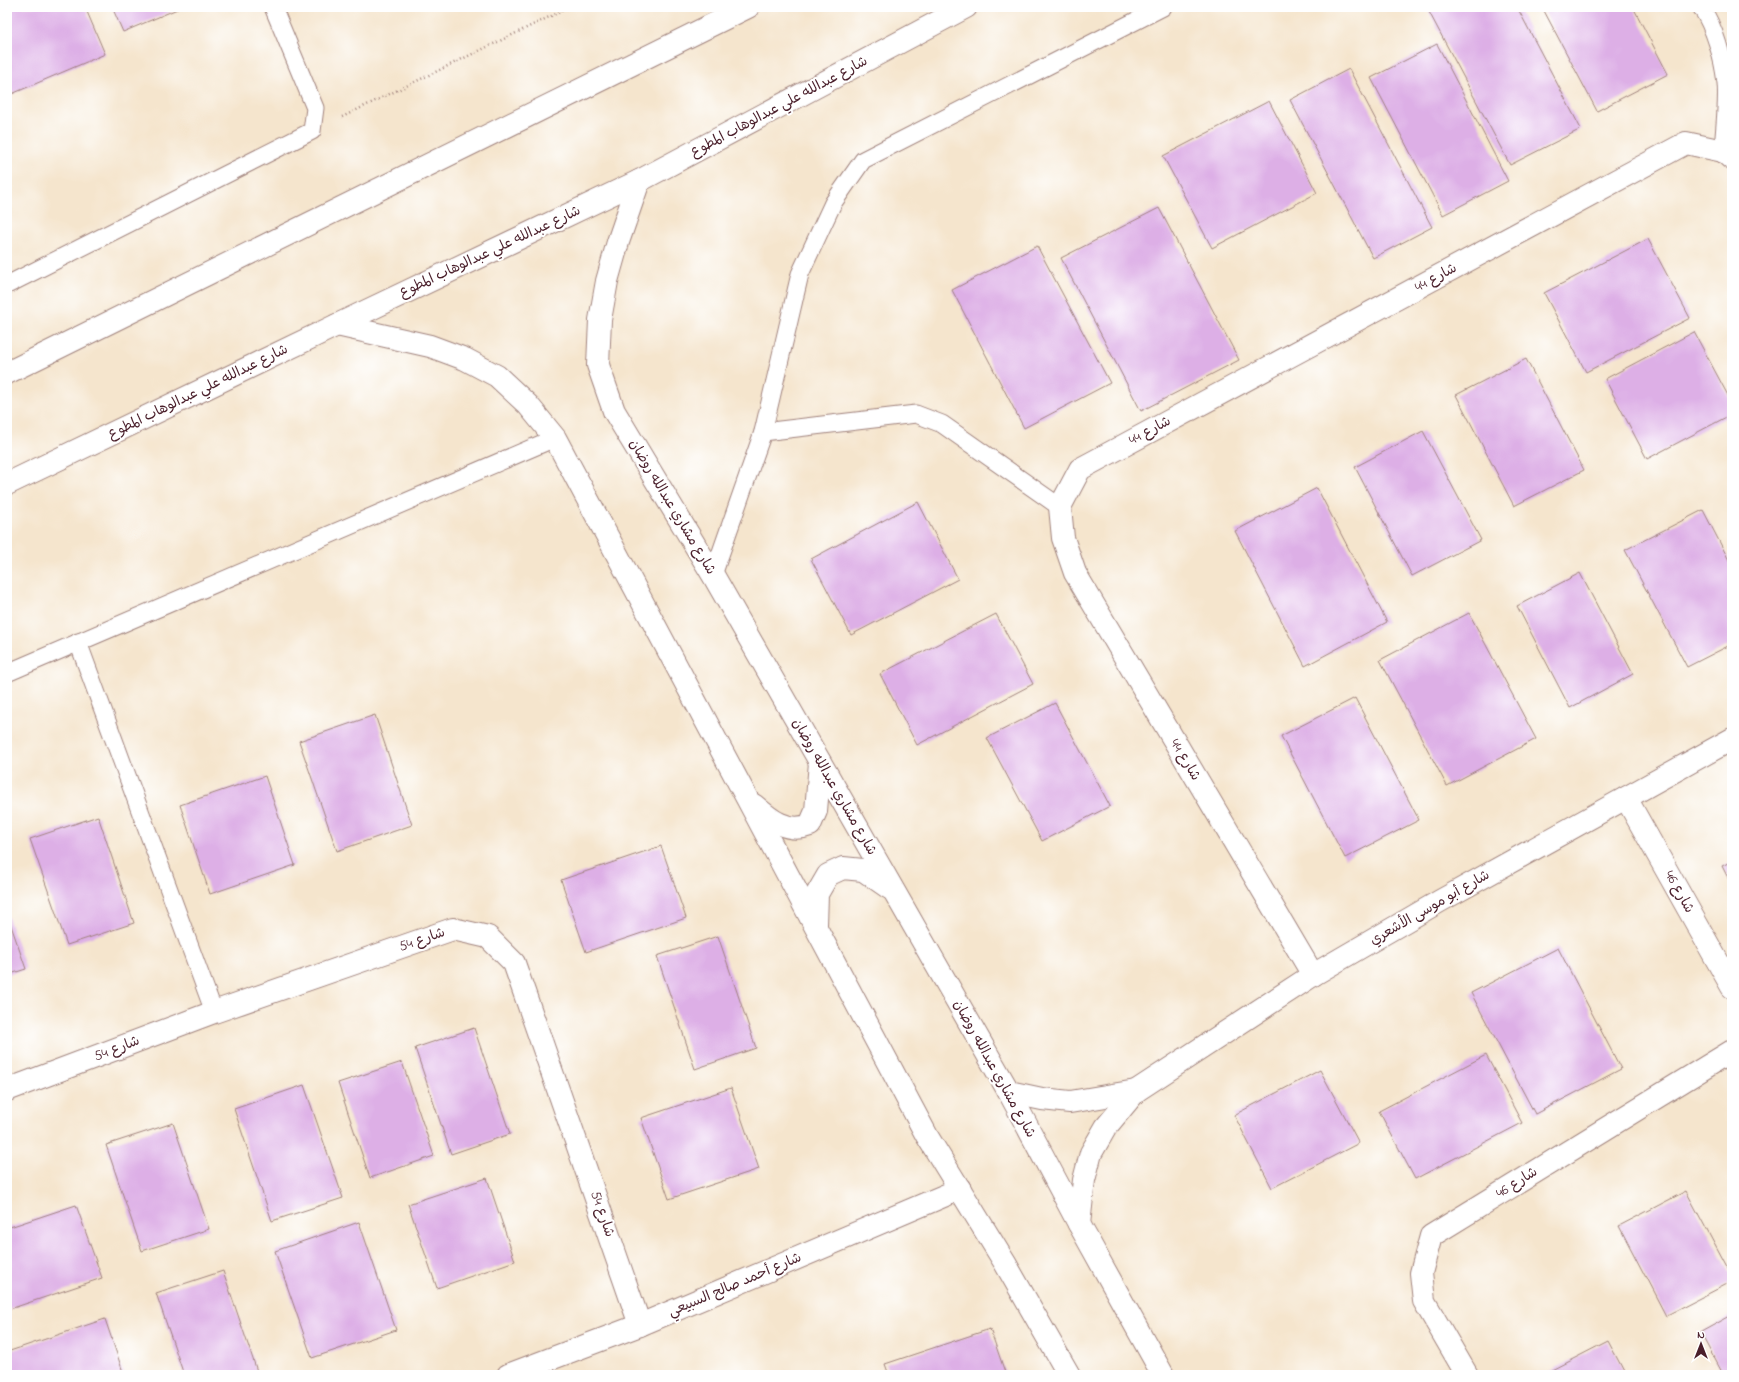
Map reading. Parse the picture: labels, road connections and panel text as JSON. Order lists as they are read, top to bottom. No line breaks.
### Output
{"streets":{"street":["شارع عبدالله علي عبدالوهاب المطوع","شارع 44","شارع مشاري عبدالله روضان","شارع 46","شارع أبو موسى الأشعري","شارع 54","شارع أحمد صالح السبيعي"]},"crossings":[["شارع عبدالله علي عبدالوهاب المطوع","شارع مشاري عبدالله روضان"],["شارع 44","شارع أبو موسى الأشعري"],["شارع مشاري عبدالله روضان","شارع أبو موسى الأشعري"],["شارع 46","شارع أبو موسى الأشعري"],["شارع 54","شارع أحمد صالح السبيعي"]],"north":"top"}
